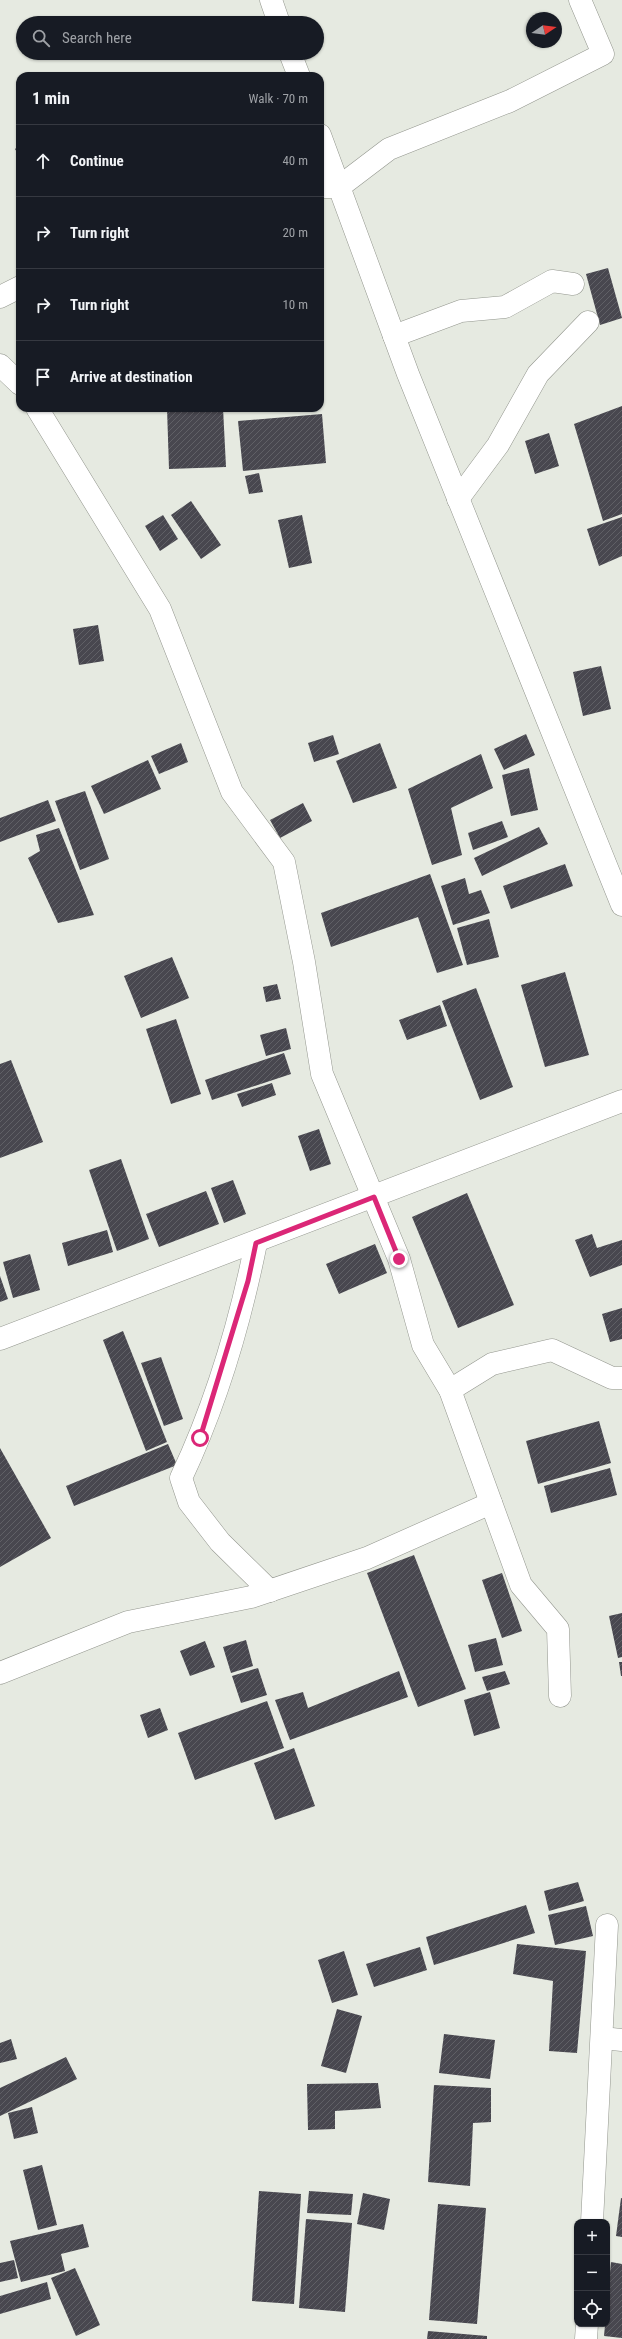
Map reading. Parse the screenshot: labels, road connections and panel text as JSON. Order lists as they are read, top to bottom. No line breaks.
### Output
{"north":"right","page":{"search":"Search here","heading":["1 min","Walk · 70 m"],"list":[["Continue","40 m"],["Turn right","20 m"],["Turn right","10 m"],"Arrive at destination"],"map_buttons":["+","−"]}}
